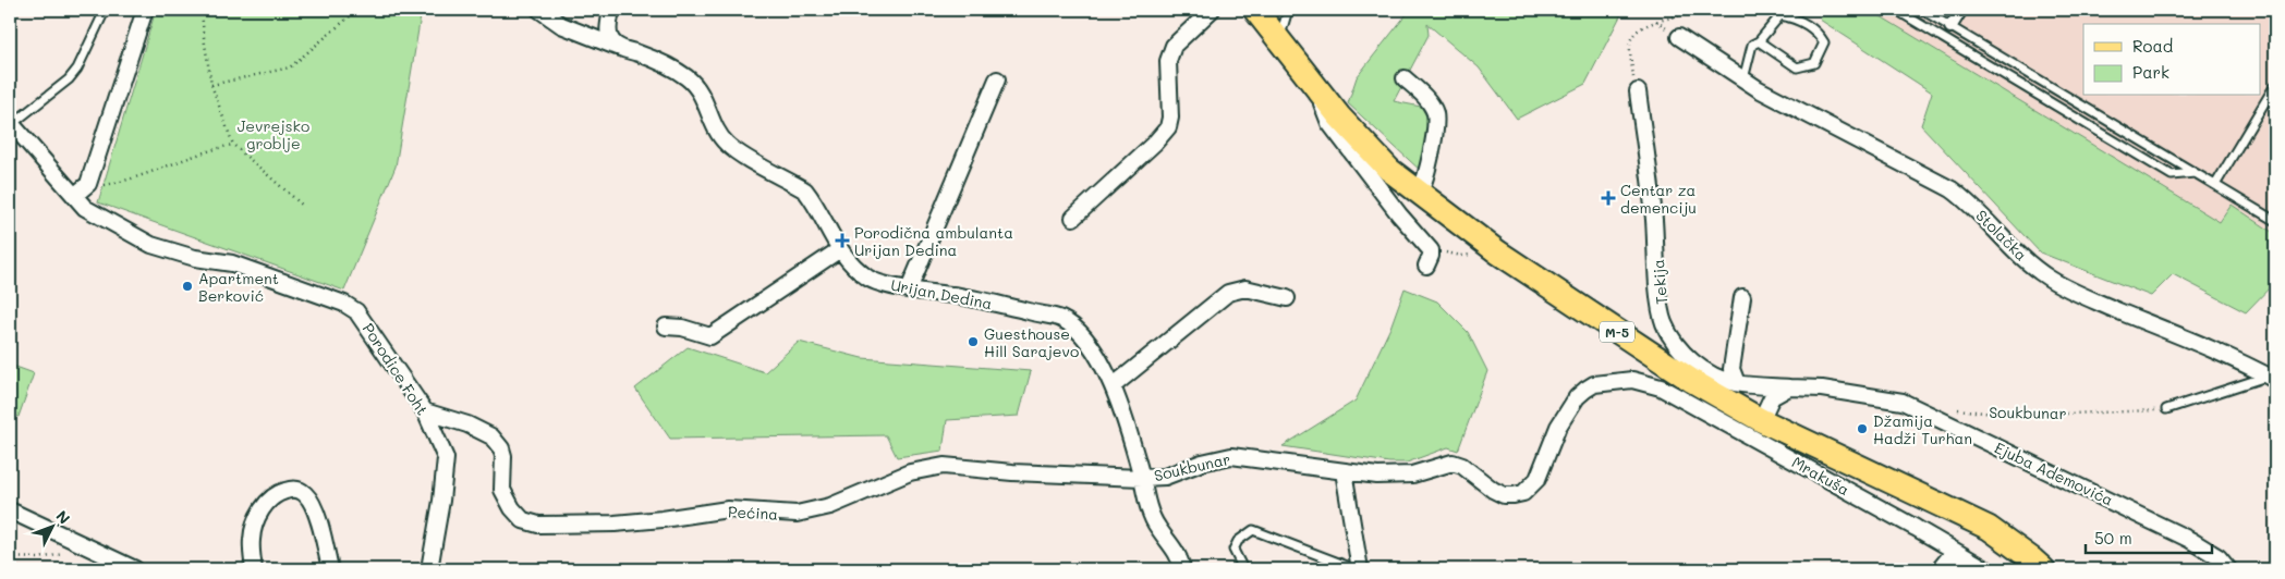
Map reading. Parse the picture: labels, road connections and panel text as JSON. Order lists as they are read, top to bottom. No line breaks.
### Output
{"streets":{"main road":["M-5"],"street":["Stolačka","Tekija","Urijan Dedina","Porodice Foht","Soukbunar","Ejuba Ademovića","Mrakuša","Pećina"]},"crossings":[["Tekija","Ejuba Ademovića"],["Urijan Dedina","Soukbunar"],["Urijan Dedina","Pećina"],["M-5","Soukbunar"],["M-5","Mrakuša"],["Porodice Foht","Pećina"],["Soukbunar","Mrakuša"],["Soukbunar","Pećina"]],"parks":["Jevrejsko groblje"],"places":{"health":["Centar za demenciju","Porodična ambulanta Urijan Dedina"],"other":["Apartment Berković","Guesthouse Hill Sarajevo","Džamija Hadži Turhan"]},"legend":["Road","Park"],"scale_bar":"50 m","north":"top right"}
